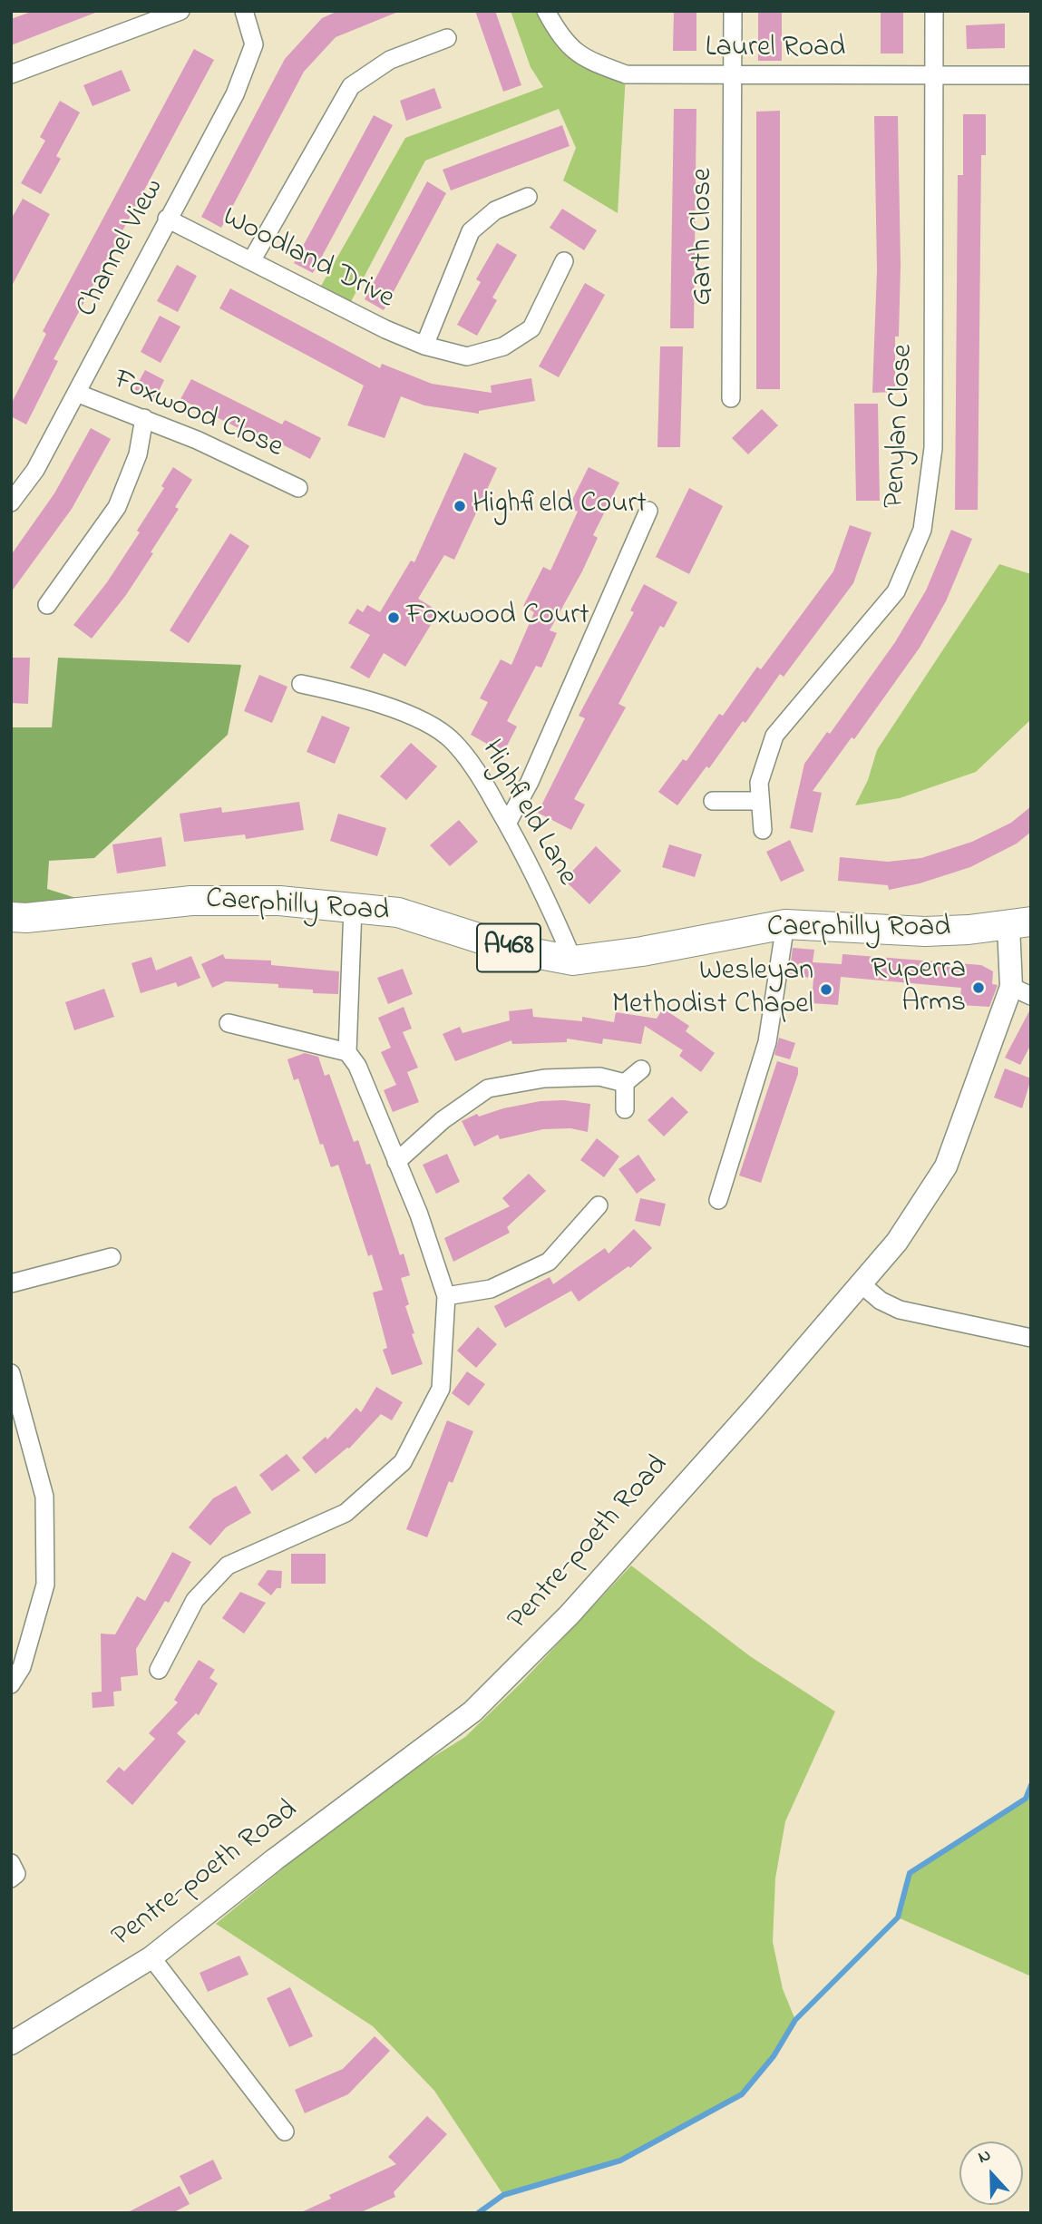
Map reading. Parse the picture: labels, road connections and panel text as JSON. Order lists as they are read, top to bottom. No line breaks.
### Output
{"streets":{"main road":["Caerphilly Road","A468"],"street":["Laurel Road","Garth Close","Channel View","Woodland Drive","Foxwood Close","Penylan Close","Highfield Lane","Pentre-poeth Road"]},"crossings":[["Laurel Road","Garth Close"],["Laurel Road","Penylan Close"],["Channel View","Woodland Drive"],["Channel View","Foxwood Close"],["Highfield Lane","Caerphilly Road"],["Caerphilly Road","Pentre-poeth Road"]],"places":["Highfield Court","Foxwood Court","Ruperra Arms","Wesleyan Methodist Chapel"],"north":"top"}
